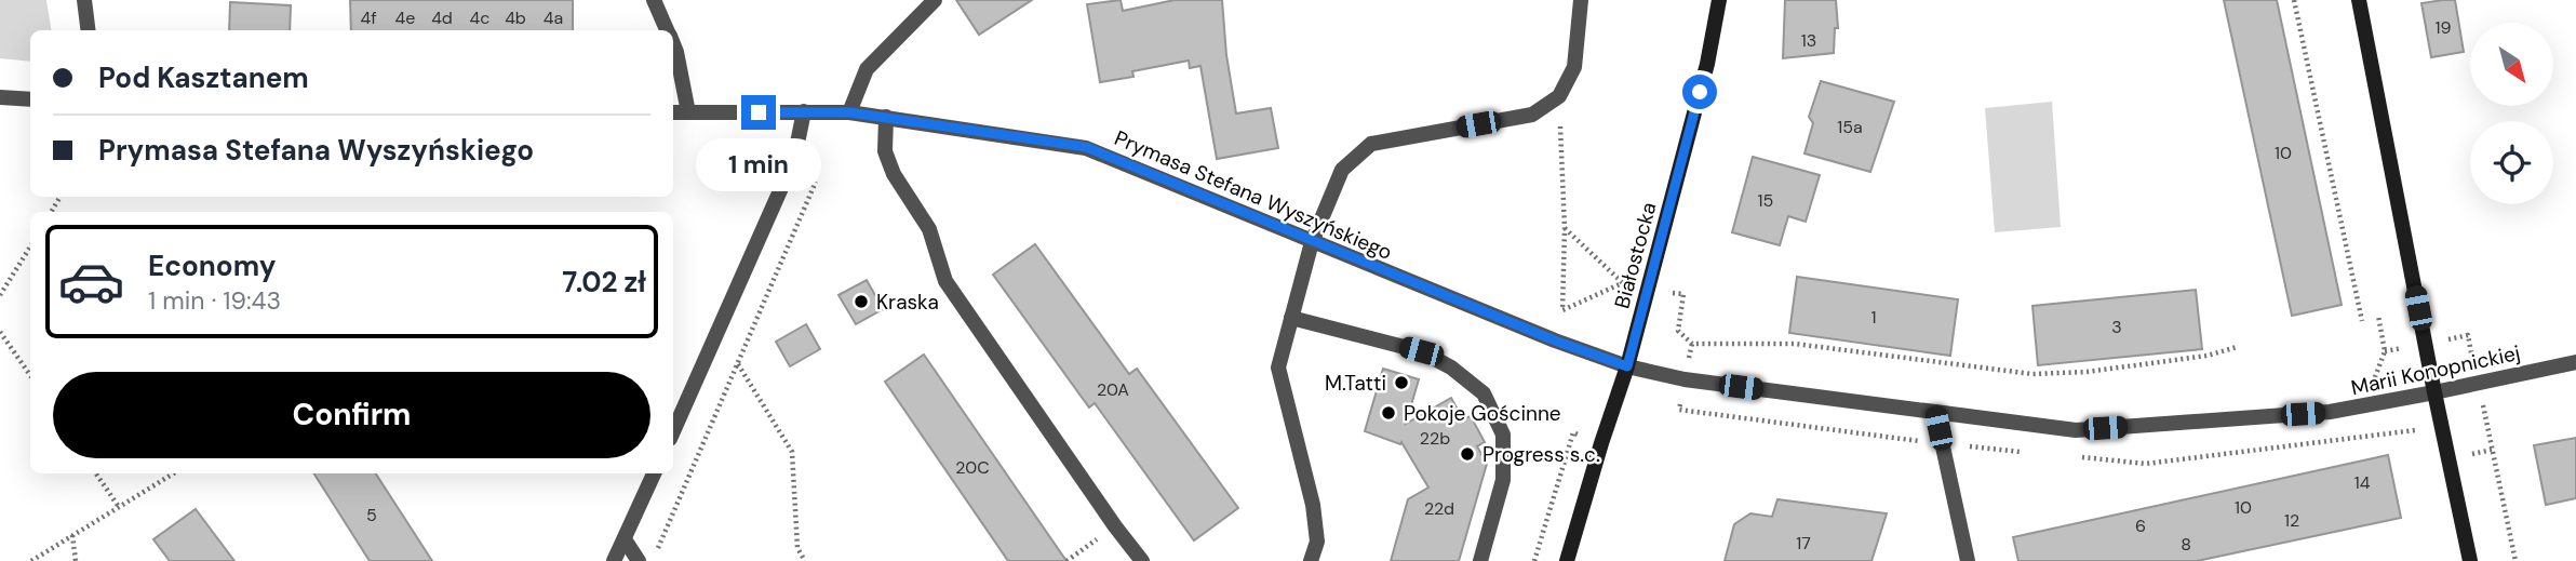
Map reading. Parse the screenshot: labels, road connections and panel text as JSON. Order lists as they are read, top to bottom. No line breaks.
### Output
{"streets":{"main road":["Białostocka"],"street":["Prymasa Stefana Wyszyńskiego","Marii Konopnickiej"]},"crossings":[["Prymasa Stefana Wyszyńskiego","Białostocka"],["Prymasa Stefana Wyszyńskiego","Marii Konopnickiej"],["Białostocka","Marii Konopnickiej"]],"places":["Kraska","M.Tatti","Pokoje Gościnne","Progress s.c."],"house_numbers":["4f","4e","4d","4c","4b","4a","19","13","15a","10","15","1","3","20A","22b","20C","14","10","22d","5","12","6","17","8"],"north":"bottom right","page":{"banner":["Pod Kasztanem","Prymasa Stefana Wyszyńskiego"],"bubble":"1 min","list":[{"name":"Economy","note":"1 min · 19:43","value":"7.02 zł"}],"buttons":"Confirm"}}
